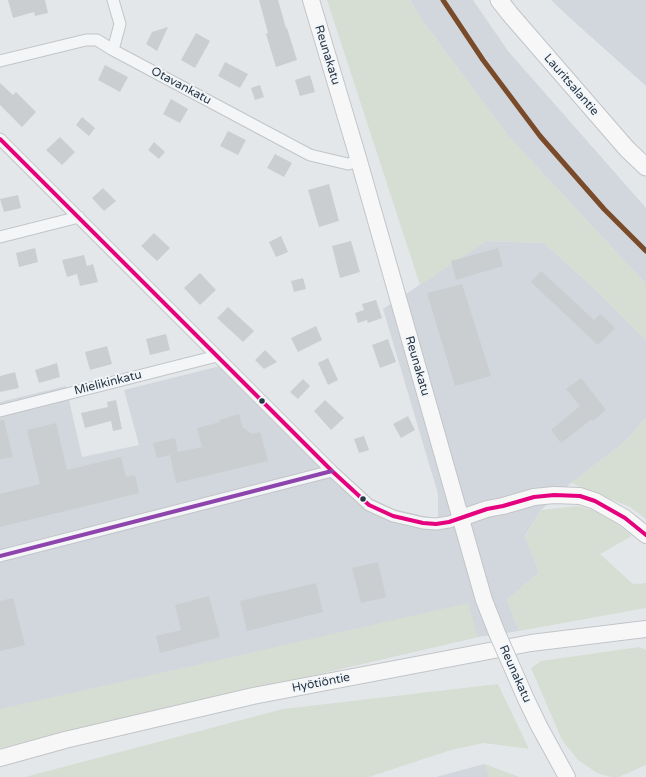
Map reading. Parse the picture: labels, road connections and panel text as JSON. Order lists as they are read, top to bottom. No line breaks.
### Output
{"streets":{"main road":["Reunakatu","Lauritsalantie","Hyötiöntie"],"street":["Otavankatu","Mielikinkatu"]},"crossings":[["Reunakatu","Otavankatu"]]}
